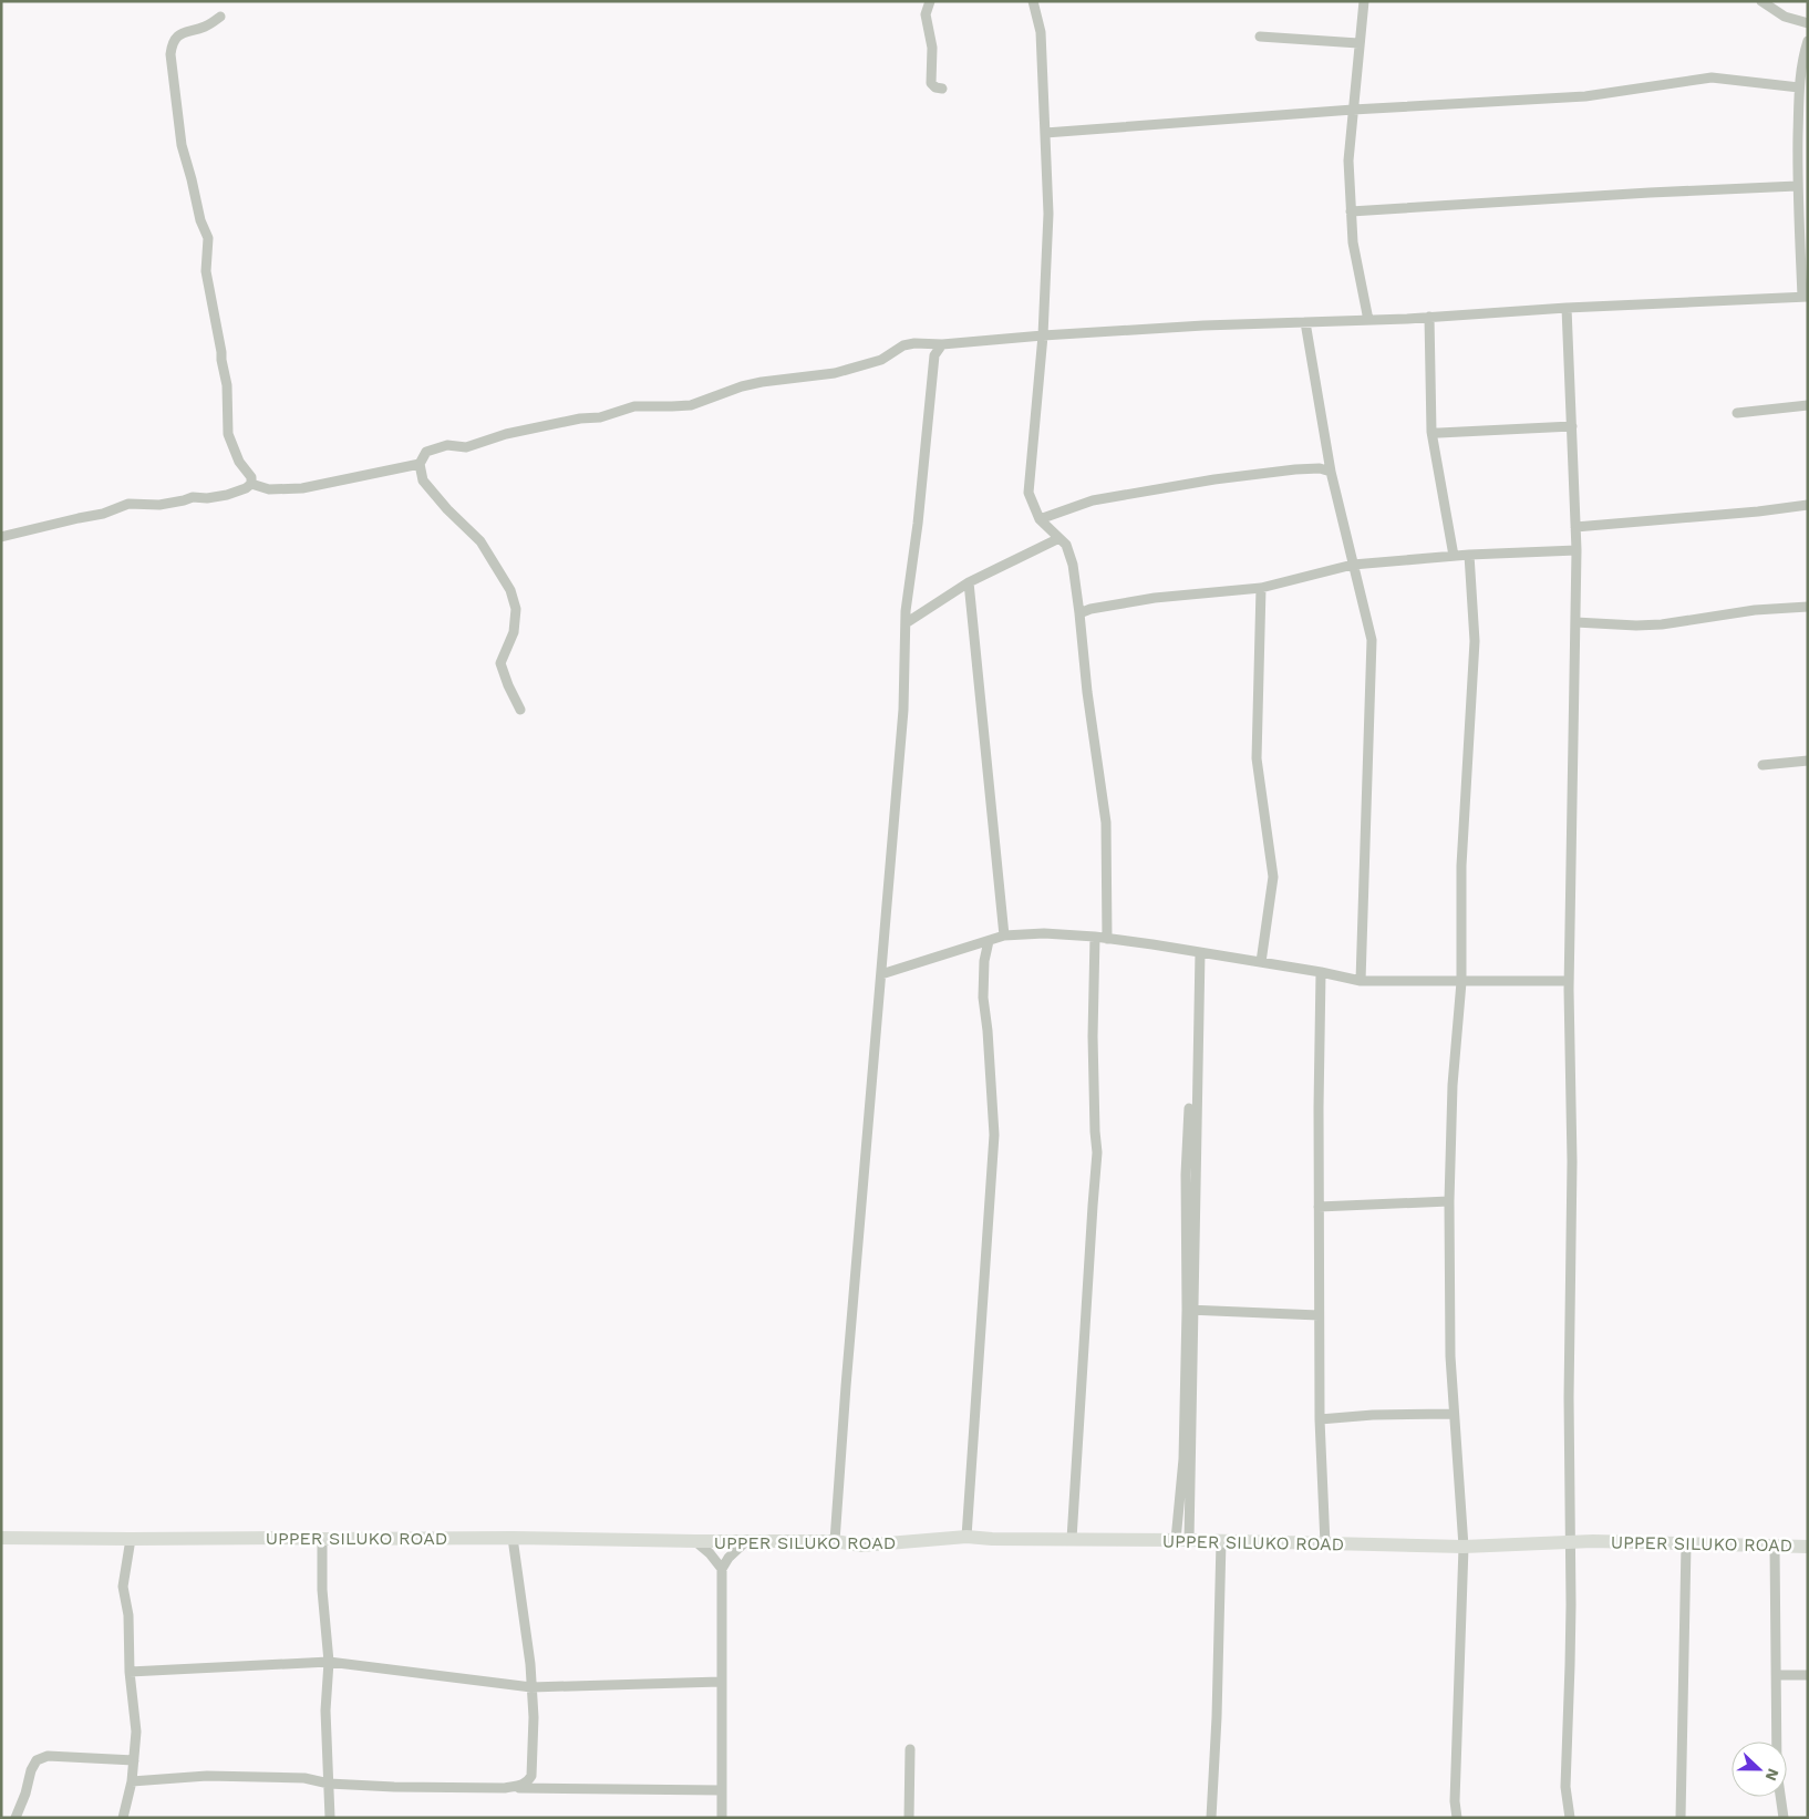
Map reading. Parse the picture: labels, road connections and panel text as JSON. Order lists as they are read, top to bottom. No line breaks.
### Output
{"streets":{"main road":["UPPER SILUKO ROAD"]},"north":"right"}
